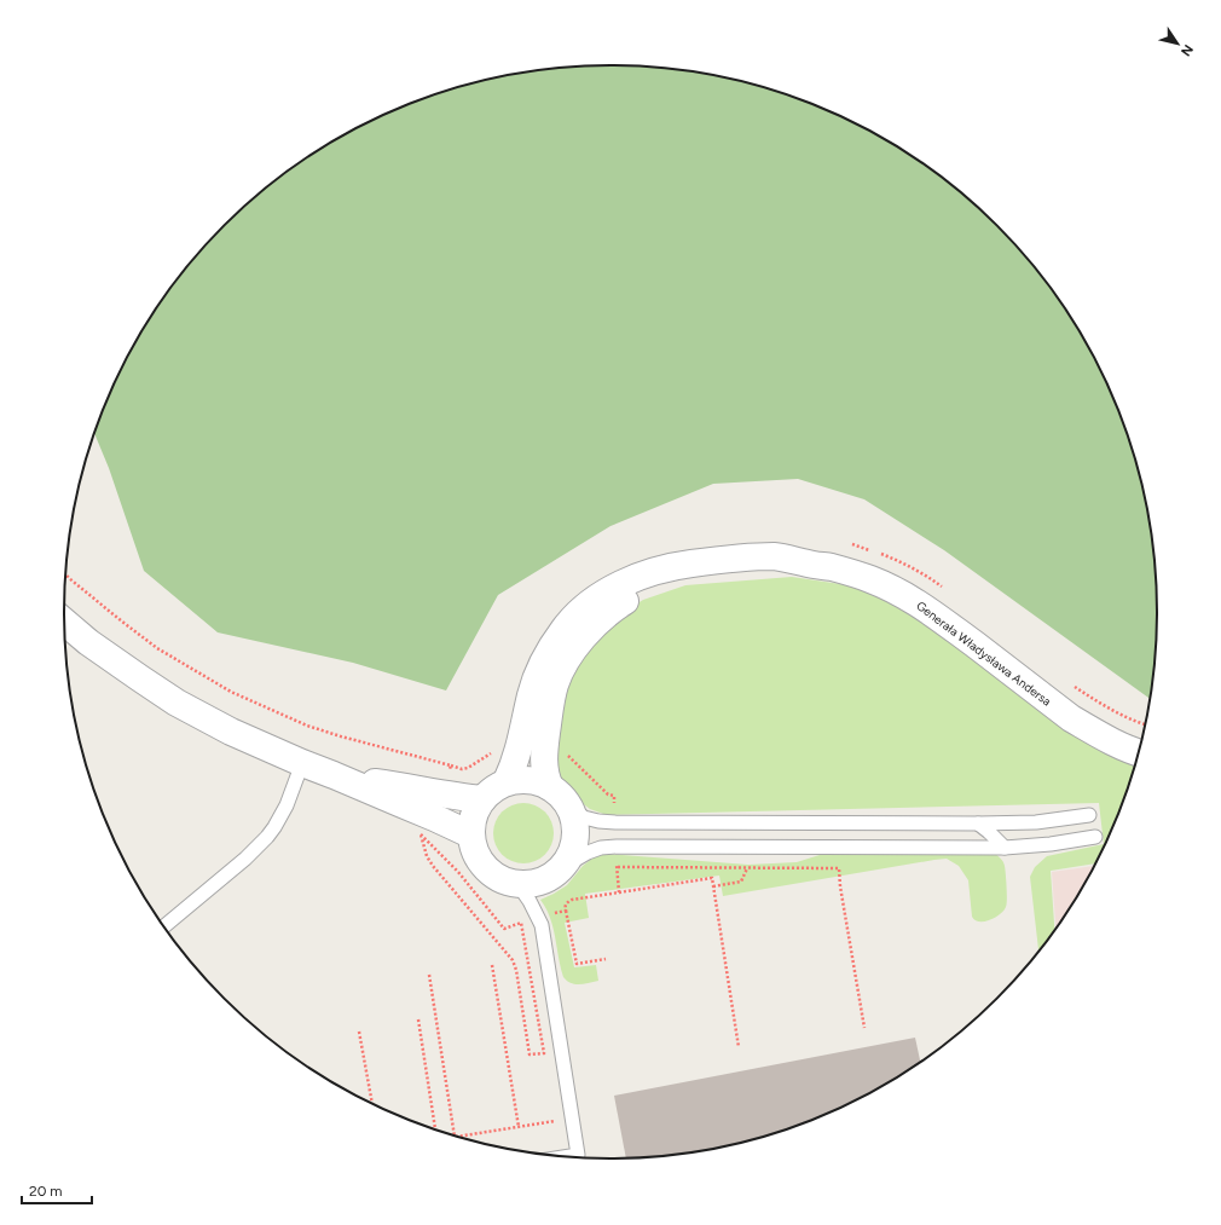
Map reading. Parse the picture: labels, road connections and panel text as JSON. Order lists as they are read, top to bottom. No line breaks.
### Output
{"streets":{"street":["Generała Władysława Andersa"]},"scale_bar":"20 m","north":"bottom right"}
